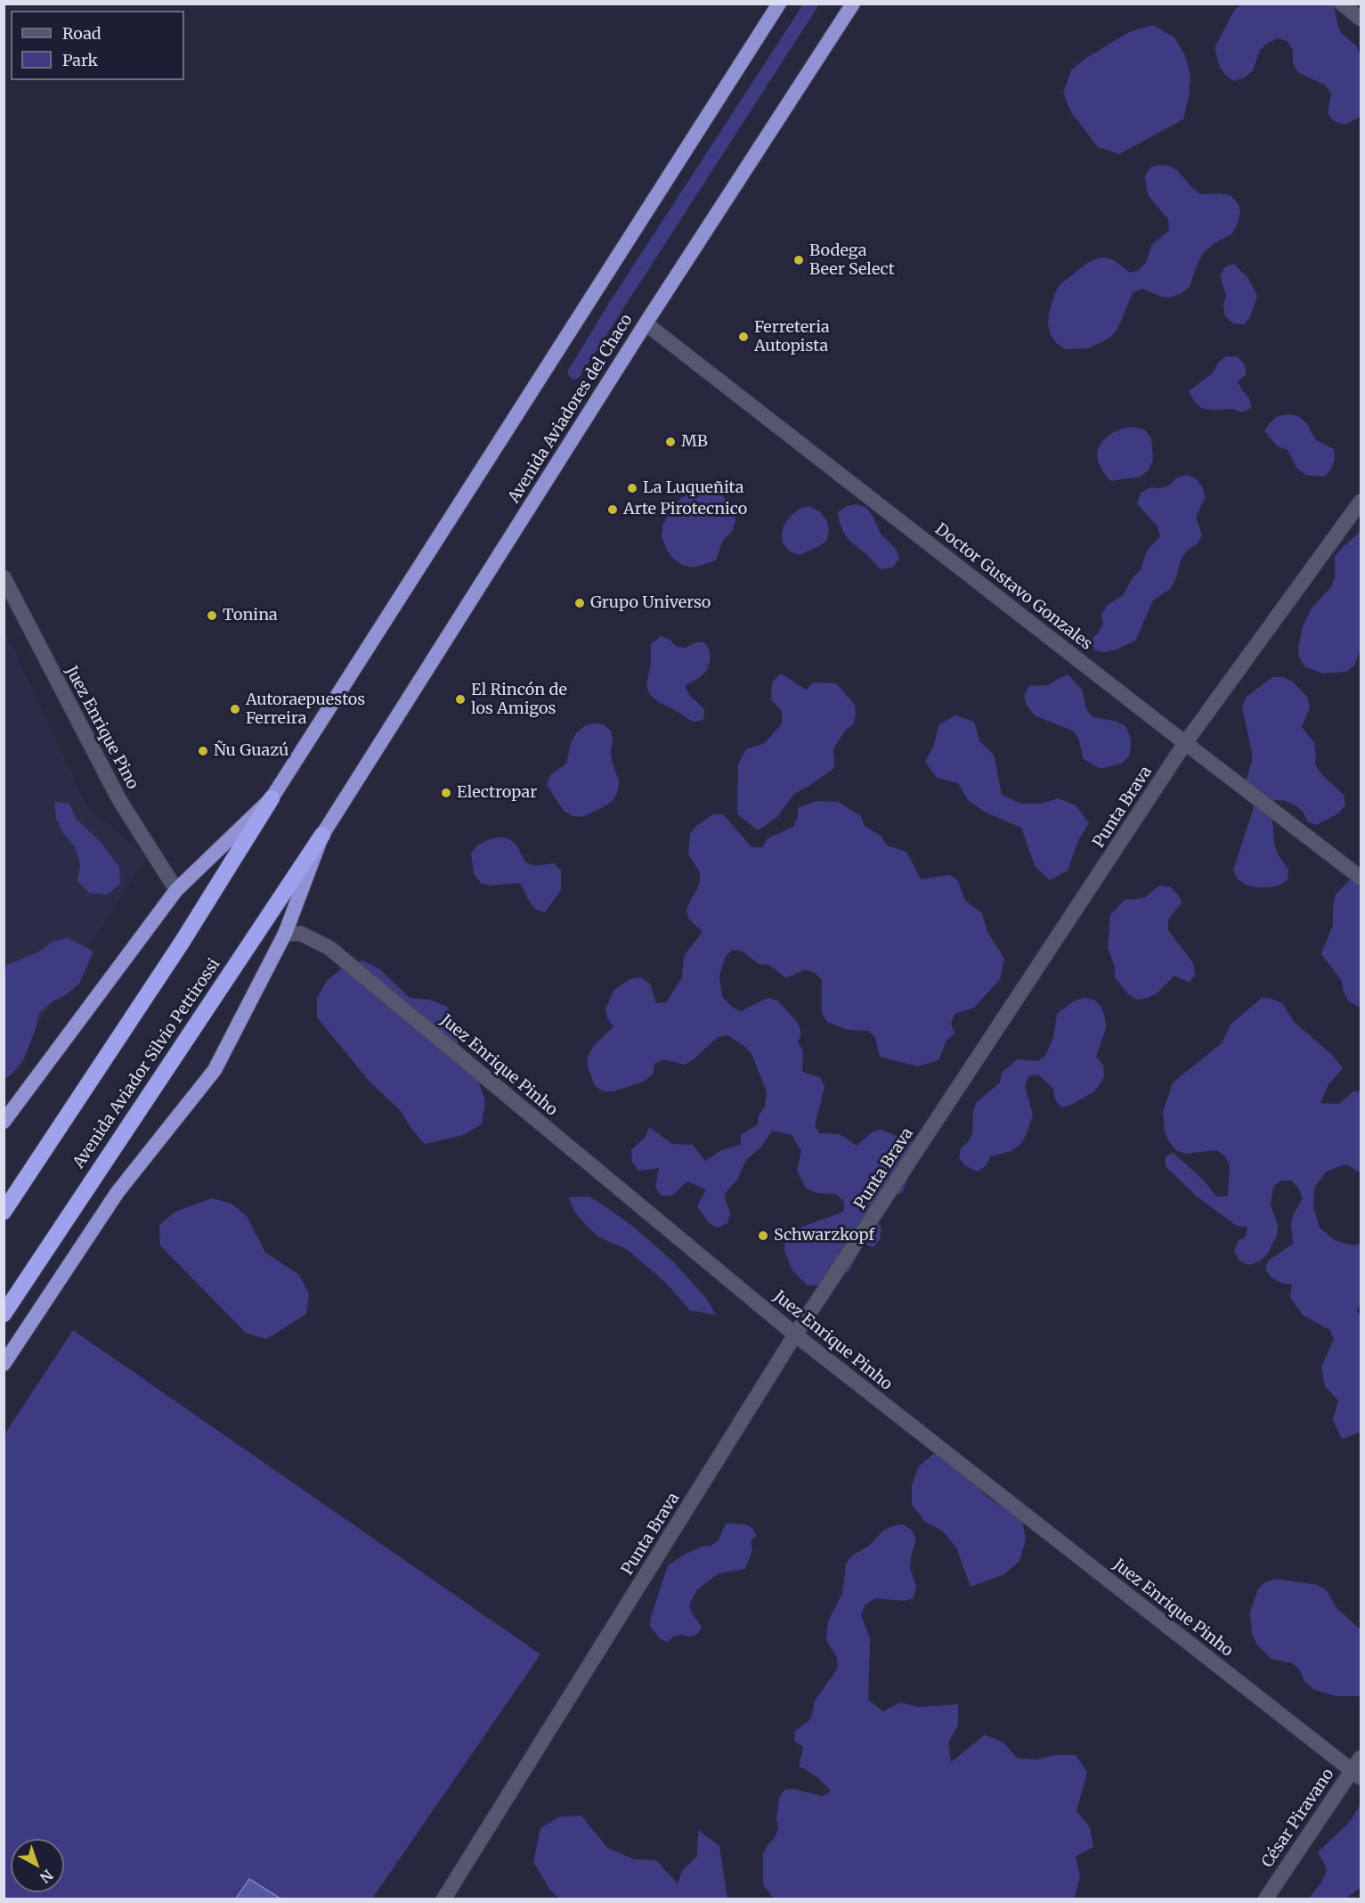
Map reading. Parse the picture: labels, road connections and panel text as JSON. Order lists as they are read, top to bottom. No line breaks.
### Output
{"streets":{"highway":["Avenida Aviadores del Chaco","Avenida Aviador Silvio Pettirossi"],"street":["Doctor Gustavo Gonzales","Juez Enrique Pino","Punta Brava","Juez Enrique Pinho","César Piravano"]},"crossings":[["Avenida Aviadores del Chaco","Doctor Gustavo Gonzales"],["Avenida Aviadores del Chaco","Avenida Aviador Silvio Pettirossi"],["Avenida Aviadores del Chaco","Juez Enrique Pinho"],["Doctor Gustavo Gonzales","Punta Brava"],["Punta Brava","Juez Enrique Pinho"],["Juez Enrique Pinho","César Piravano"]],"places":["Bodega Beer Select","Ferreteria Autopista","MB","La Luqueñita","Arte Pirotecnico","Grupo Universo","Tonina","El Rincón de los Amigos","Autoraepuestos Ferreira","Ñu Guazú","Electropar","Schwarzkopf"],"legend":["Road","Park"],"north":"bottom right"}
